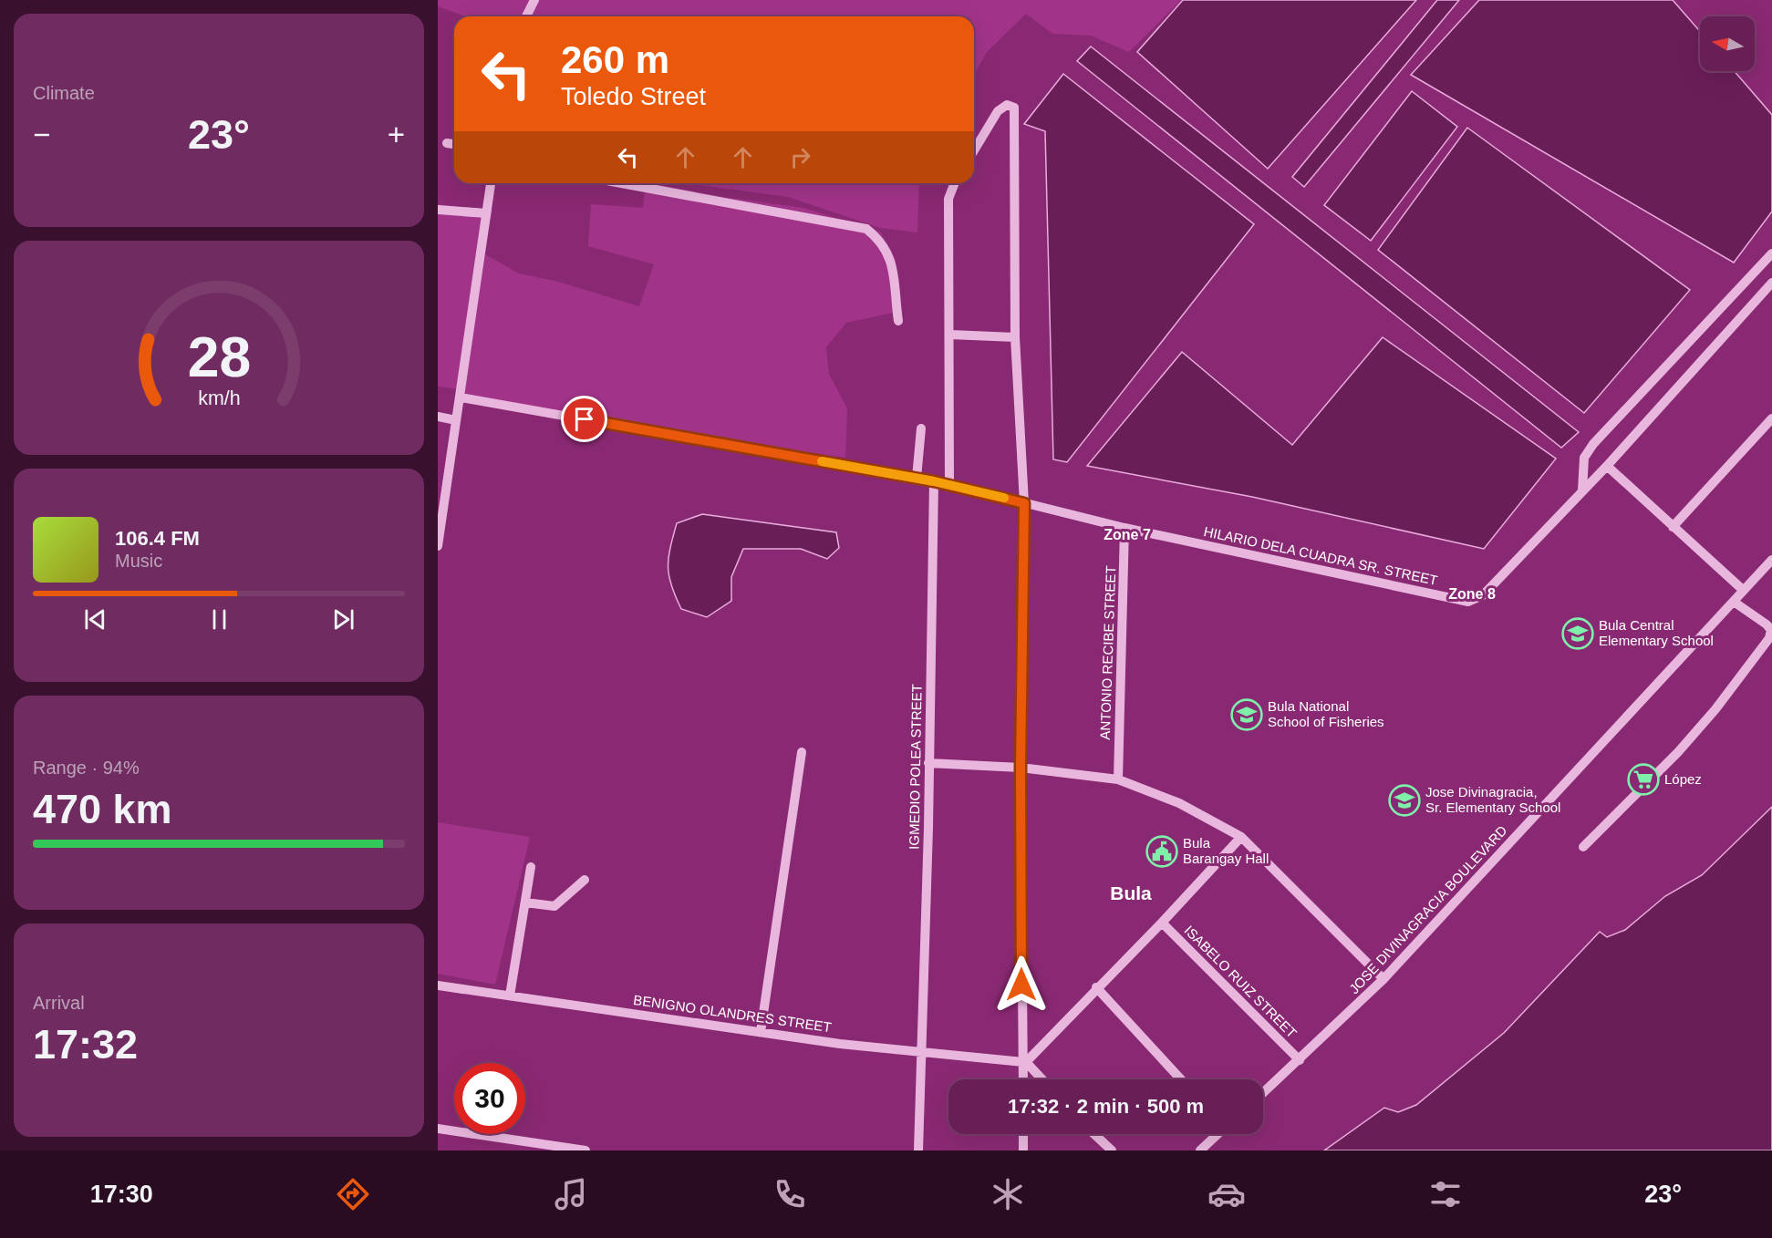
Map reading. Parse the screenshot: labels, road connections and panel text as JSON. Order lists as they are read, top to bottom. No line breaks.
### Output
{"streets":{"street":["HILARIO DELA CUADRA SR. STREET","ANTONIO RECIBE STREET","IGMEDIO POLEA STREET","JOSE DIVINAGRACIA BOULEVARD","ISABELO RUIZ STREET","BENIGNO OLANDRES STREET"]},"crossings":[["HILARIO DELA CUADRA SR. STREET","ANTONIO RECIBE STREET"],["HILARIO DELA CUADRA SR. STREET","IGMEDIO POLEA STREET"],["IGMEDIO POLEA STREET","BENIGNO OLANDRES STREET"],["JOSE DIVINAGRACIA BOULEVARD","ISABELO RUIZ STREET"]],"districts":["Zone 7","Zone 8","Bula"],"places":{"school or university":["Bula Central Elementary School","Bula National School of Fisheries","Jose Divinagracia, Sr. Elementary School"],"supermarket":["López"],"public building":["Bula Barangay Hall"]},"north":"left","page":{"tile":["Climate",["Range · 94%","470 km"],["Arrival","17:32"]],"turn":["260 m","Toledo Street"],"heat":["−","23°","+"],"song":["106.4 FM","Music"],"limit":"30","trip":"17:32 · 2 min · 500 m","tabs":["17:30","23°"],"gauge":["28","km/h"]}}
